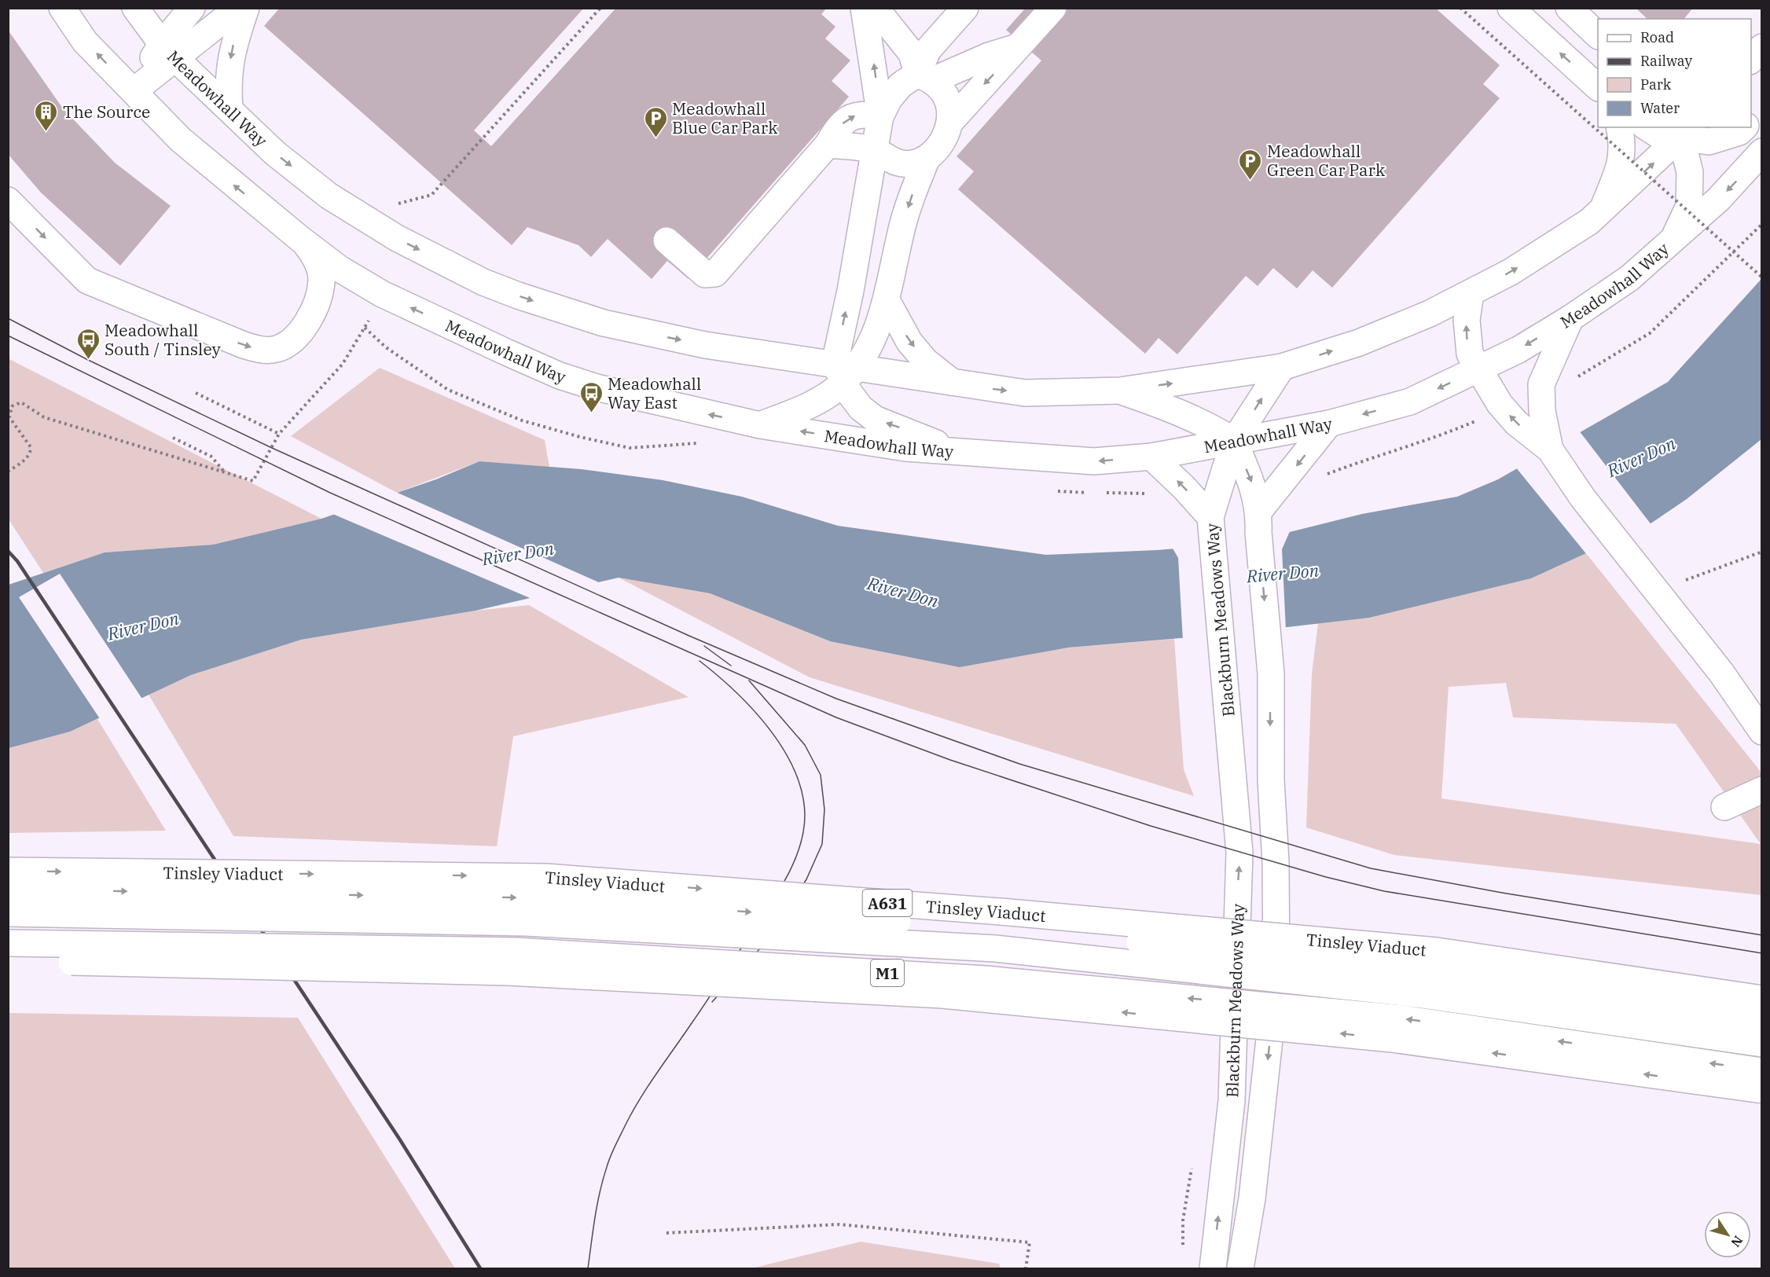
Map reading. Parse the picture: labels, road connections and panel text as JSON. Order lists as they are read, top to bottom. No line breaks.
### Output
{"streets":{"main road":["Meadowhall Way","Blackburn Meadows Way","Tinsley Viaduct","A631","M1"]},"crossings":[["Meadowhall Way","Blackburn Meadows Way"]],"water":["River Don"],"places":{"building":["The Source"],"parking":["Meadowhall Blue Car Park","Meadowhall Green Car Park"],"bus stop":["Meadowhall South / Tinsley","Meadowhall Way East"]},"legend":["Road","Railway","Park","Water"],"north":"bottom right"}
